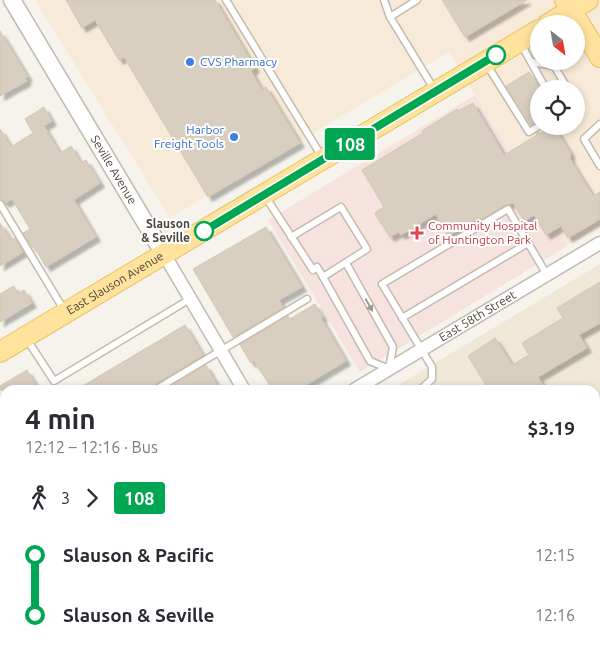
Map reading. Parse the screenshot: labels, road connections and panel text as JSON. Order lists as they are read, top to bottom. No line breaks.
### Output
{"streets":{"main road":["East Slauson Avenue"],"street":["Seville Avenue","East 58th Street"]},"crossings":[["Seville Avenue","East Slauson Avenue"]],"places":{"other":["CVS Pharmacy","Harbor Freight Tools","Slauson & Seville"],"health":["Community Hospital of Huntington Park"]},"lines":["bus line 108"],"north":"bottom right","page":{"on_map":"108","heading":["4 min","12:12 – 12:16 · Bus","$3.19"],"legs":["3","108"],"list":[{"name":"Slauson & Pacific","value":"12:15"},{"name":"Slauson & Seville","value":"12:16"}]}}
